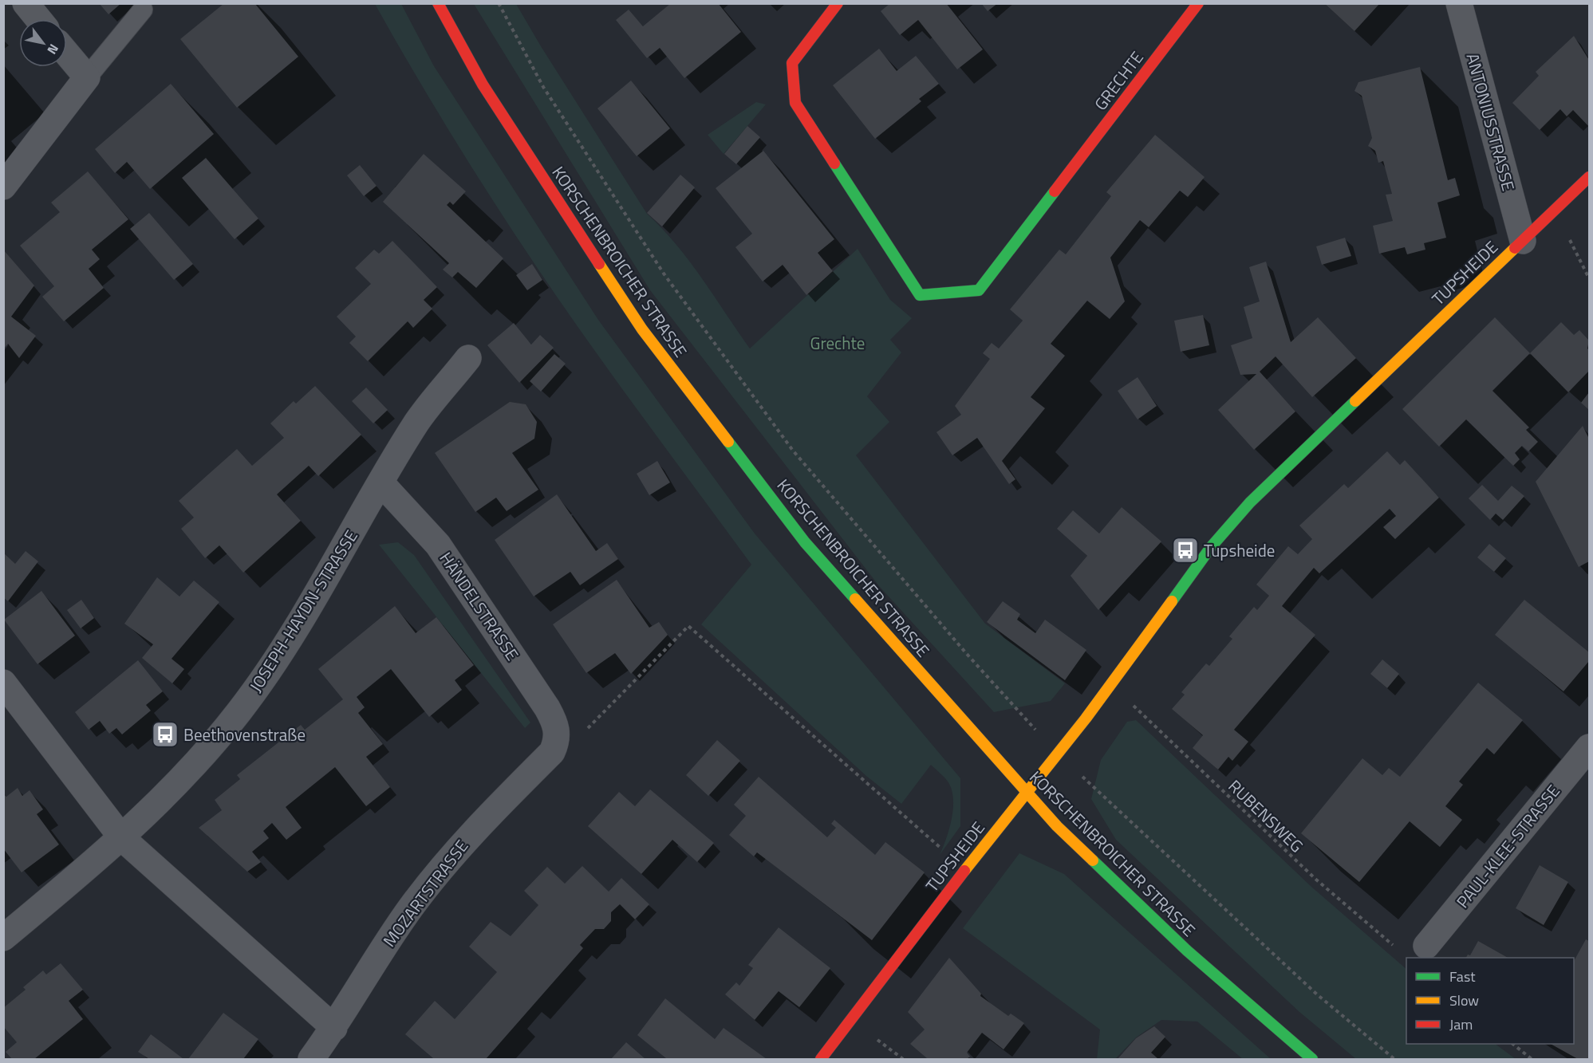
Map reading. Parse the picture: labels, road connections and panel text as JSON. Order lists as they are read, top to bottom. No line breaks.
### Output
{"streets":{"street":["GRECHTE","ANTONIUSSTRASSE","KORSCHENBROICHER STRASSE","TUPSHEIDE","HÄNDELSTRASSE","JOSEPH-HAYDN-STRASSE","PAUL-KLEE-STRASSE","MOZARTSTRASSE"],"path":["RUBENSWEG"]},"crossings":[["ANTONIUSSTRASSE","TUPSHEIDE"],["KORSCHENBROICHER STRASSE","TUPSHEIDE"],["TUPSHEIDE","RUBENSWEG"],["HÄNDELSTRASSE","JOSEPH-HAYDN-STRASSE"],["HÄNDELSTRASSE","MOZARTSTRASSE"]],"parks":["Grechte"],"places":{"bus stop":["Tupsheide","Beethovenstraße"]},"legend":["Fast","Slow","Jam"],"north":"bottom right"}
